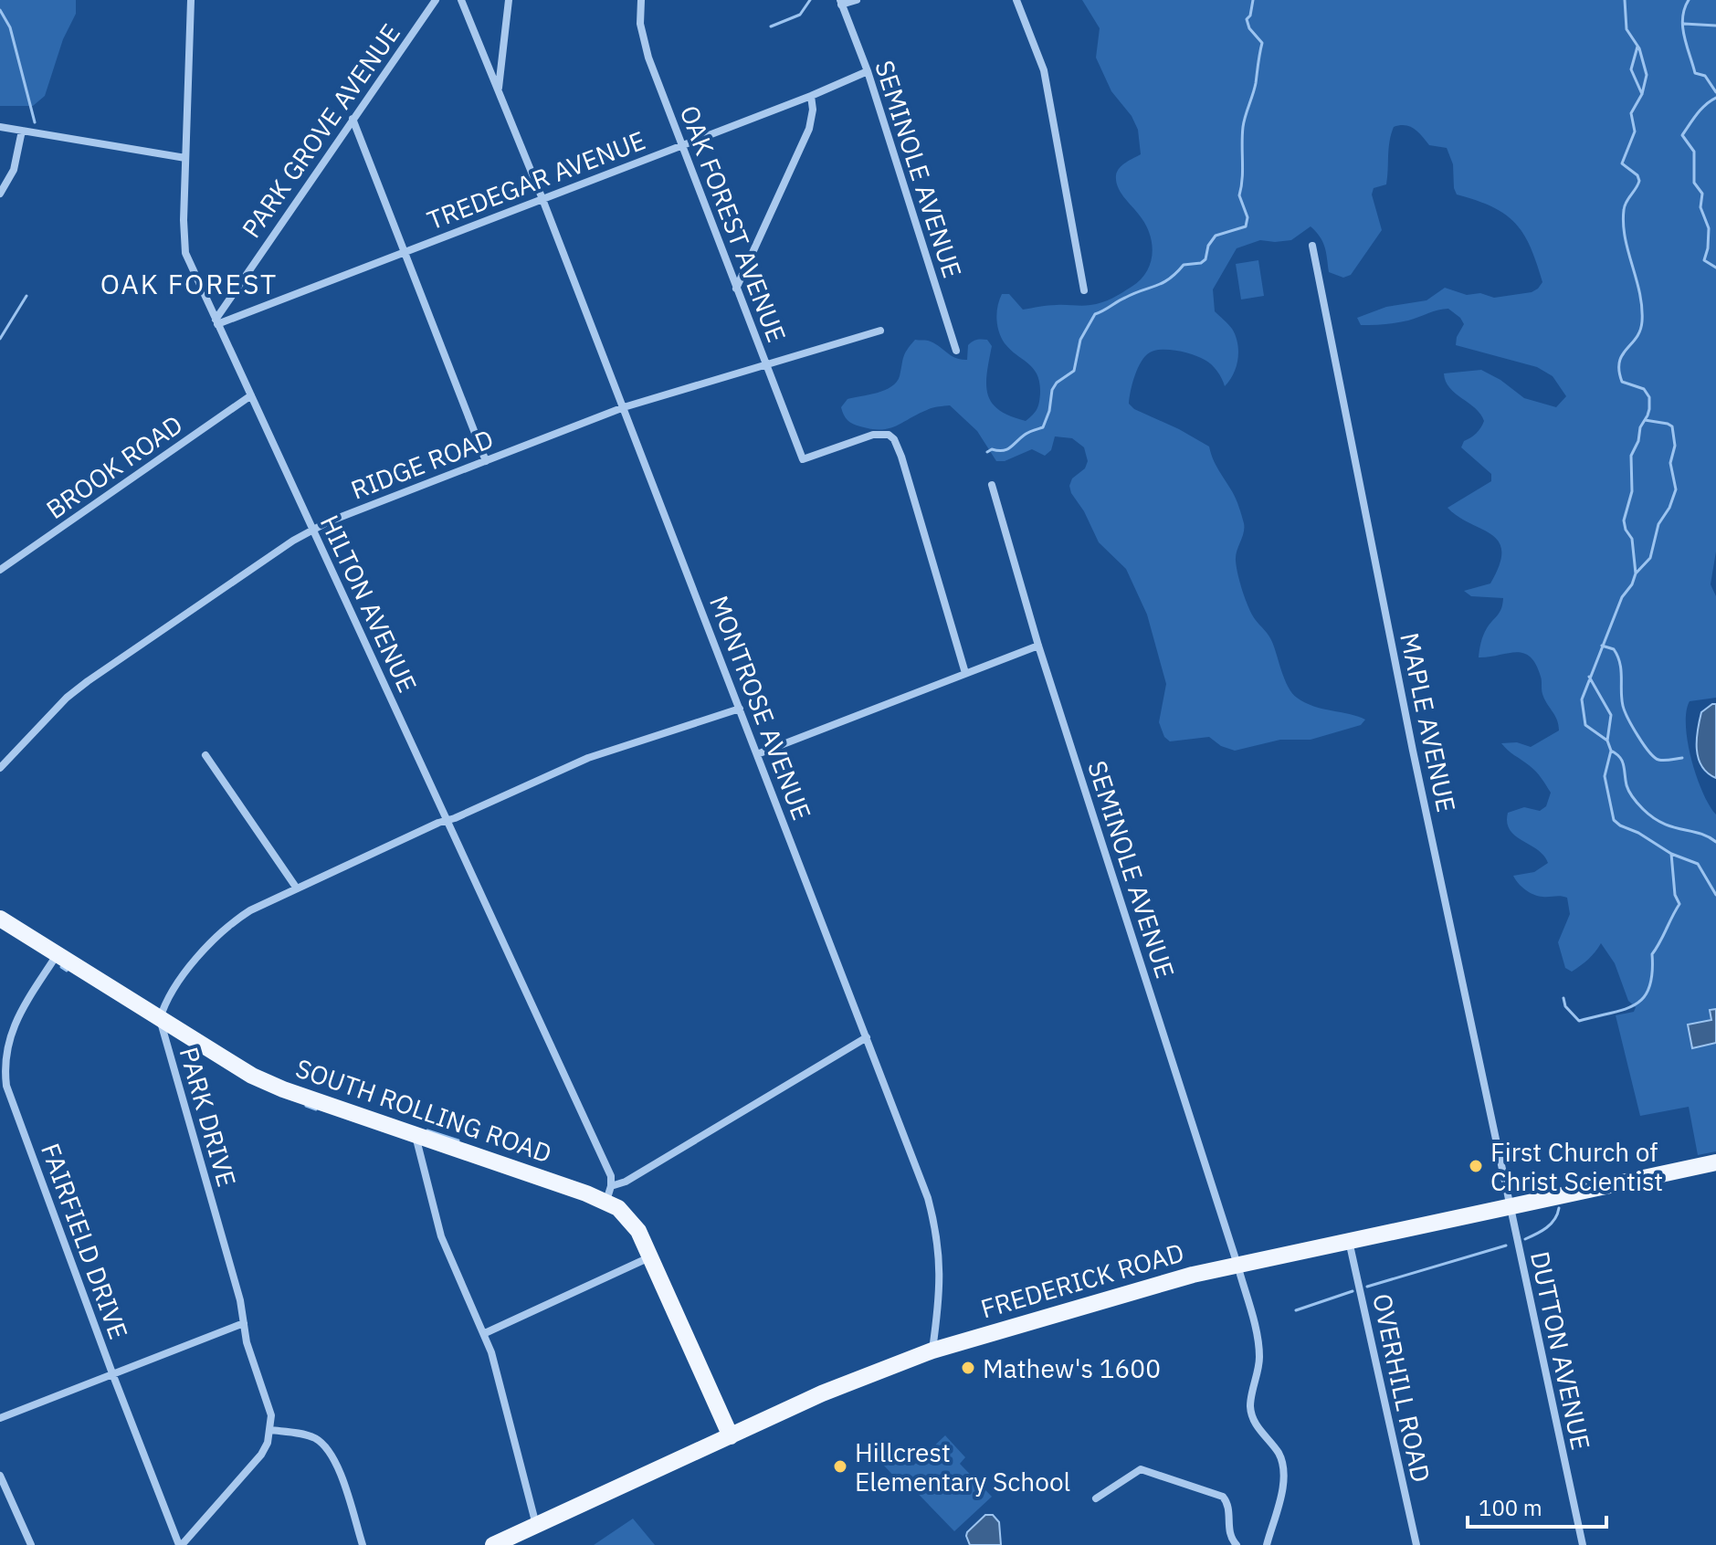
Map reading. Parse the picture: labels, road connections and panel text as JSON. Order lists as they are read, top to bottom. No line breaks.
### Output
{"streets":{"main road":["SOUTH ROLLING ROAD","FREDERICK ROAD"],"street":["PARK GROVE AVENUE","SEMINOLE AVENUE","TREDEGAR AVENUE","OAK FOREST AVENUE","RIDGE ROAD","BROOK ROAD","HILTON AVENUE","MONTROSE AVENUE","MAPLE AVENUE","PARK DRIVE","FAIRFIELD DRIVE","DUTTON AVENUE","OVERHILL ROAD"]},"crossings":[["PARK GROVE AVENUE","TREDEGAR AVENUE"],["PARK GROVE AVENUE","HILTON AVENUE"],["SEMINOLE AVENUE","TREDEGAR AVENUE"],["SEMINOLE AVENUE","FREDERICK ROAD"],["TREDEGAR AVENUE","OAK FOREST AVENUE"],["TREDEGAR AVENUE","HILTON AVENUE"],["TREDEGAR AVENUE","MONTROSE AVENUE"],["OAK FOREST AVENUE","RIDGE ROAD"],["RIDGE ROAD","HILTON AVENUE"],["RIDGE ROAD","MONTROSE AVENUE"],["BROOK ROAD","HILTON AVENUE"],["HILTON AVENUE","SOUTH ROLLING ROAD"],["HILTON AVENUE","PARK DRIVE"],["MONTROSE AVENUE","PARK DRIVE"],["MONTROSE AVENUE","FREDERICK ROAD"],["MAPLE AVENUE","FREDERICK ROAD"],["MAPLE AVENUE","DUTTON AVENUE"],["SOUTH ROLLING ROAD","PARK DRIVE"],["SOUTH ROLLING ROAD","FAIRFIELD DRIVE"],["SOUTH ROLLING ROAD","FREDERICK ROAD"],["FREDERICK ROAD","DUTTON AVENUE"],["FREDERICK ROAD","OVERHILL ROAD"]],"districts":["OAK FOREST"],"places":["First Church of Christ Scientist","Mathew's 1600","Hillcrest Elementary School"],"scale_bar":"100 m"}
